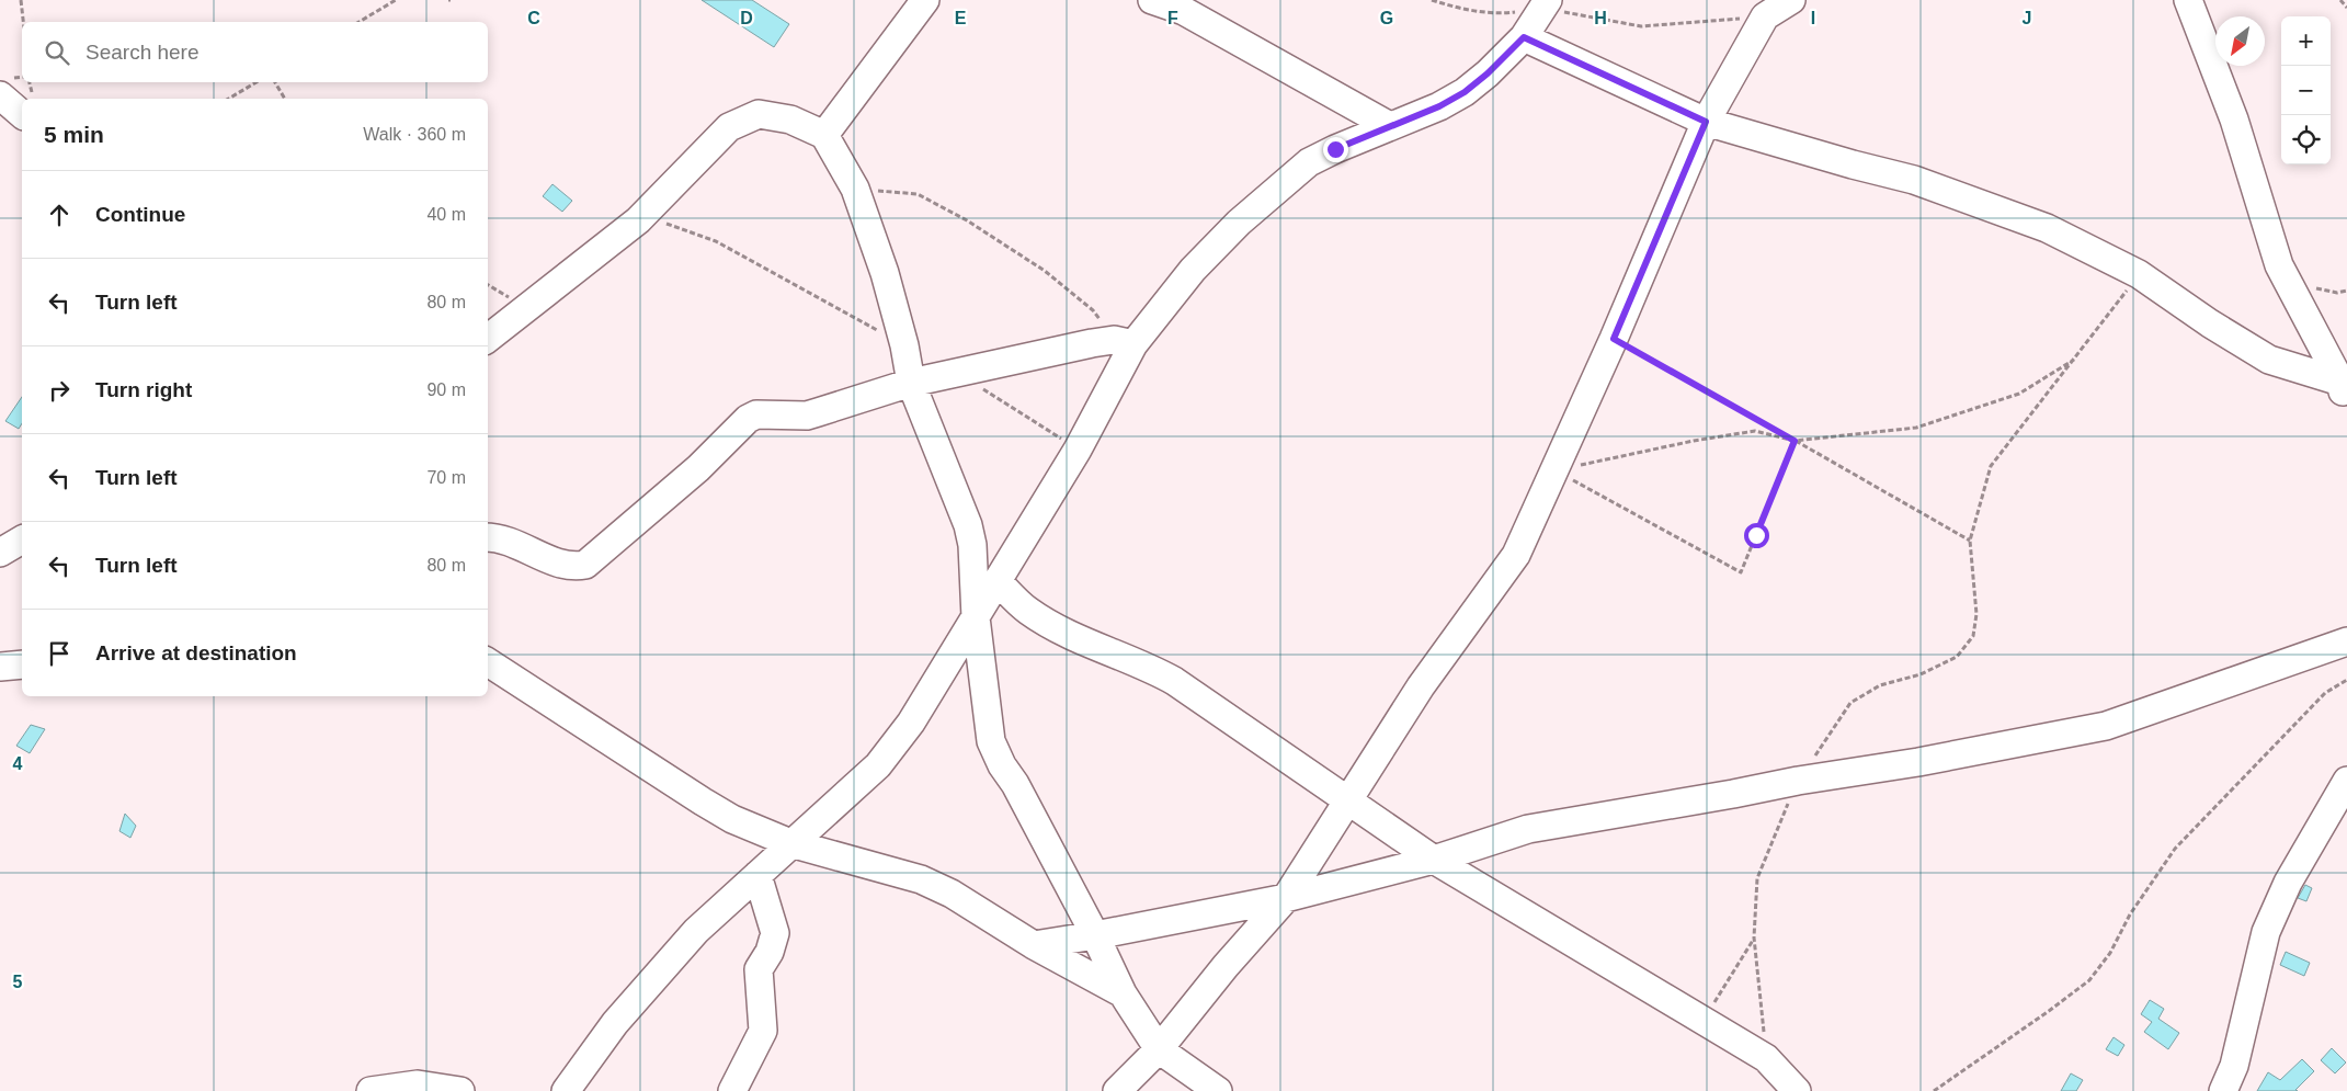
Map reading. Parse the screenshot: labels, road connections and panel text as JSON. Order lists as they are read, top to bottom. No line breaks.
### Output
{"north":"bottom left","page":{"map_buttons":["+","−"],"search":"Search here","heading":["5 min","Walk · 360 m"],"list":[["Continue","40 m"],["Turn left","80 m"],["Turn right","90 m"],["Turn left","70 m"],["Turn left","80 m"],"Arrive at destination"]},"grid":{"columns":["C","D","E","F","G","H","I","J"],"rows":["4","5"]}}
